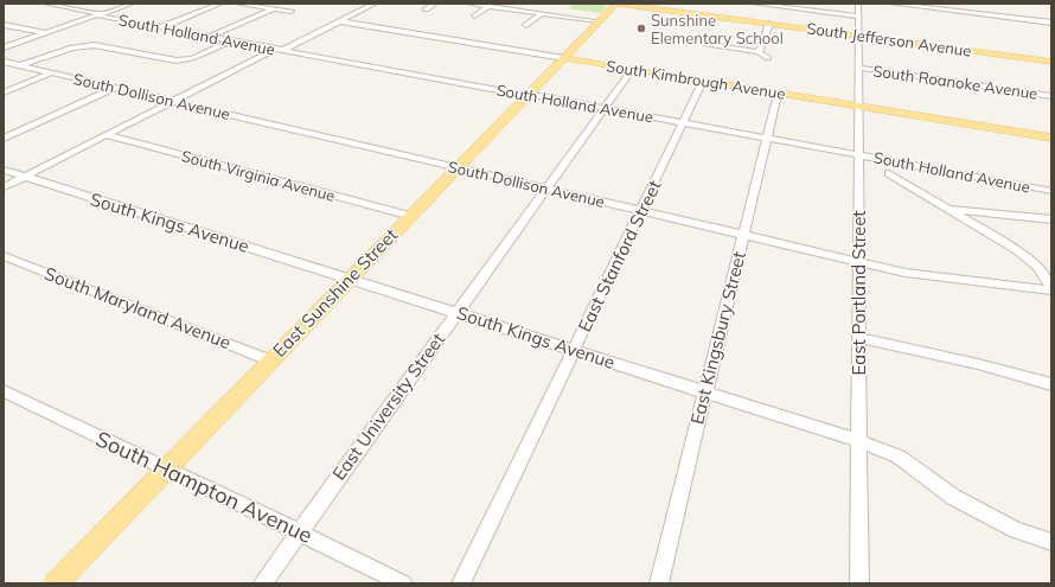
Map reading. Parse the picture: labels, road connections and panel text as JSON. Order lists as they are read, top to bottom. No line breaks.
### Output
{"streets":{"main road":["South Jefferson Avenue","South Kimbrough Avenue","East Sunshine Street"],"street":["South Holland Avenue","South Roanoke Avenue","South Dollison Avenue","South Virginia Avenue","South Kings Avenue","East Stanford Street","East Portland Street","South Maryland Avenue","East Kingsbury Street","East University Street","South Hampton Avenue"]},"crossings":[["South Holland Avenue","East Stanford Street"],["South Holland Avenue","East Sunshine Street"],["South Holland Avenue","East Portland Street"],["South Holland Avenue","East Kingsbury Street"],["South Holland Avenue","East University Street"],["South Jefferson Avenue","East Sunshine Street"],["South Jefferson Avenue","East Portland Street"],["South Kimbrough Avenue","East Stanford Street"],["South Kimbrough Avenue","East Sunshine Street"],["South Kimbrough Avenue","East Portland Street"],["South Kimbrough Avenue","East Kingsbury Street"],["South Kimbrough Avenue","East University Street"],["South Roanoke Avenue","East Portland Street"],["South Dollison Avenue","East Stanford Street"],["South Dollison Avenue","East Sunshine Street"],["South Dollison Avenue","East Portland Street"],["South Dollison Avenue","East Kingsbury Street"],["South Dollison Avenue","East University Street"],["South Virginia Avenue","East Sunshine Street"],["South Kings Avenue","East Stanford Street"],["South Kings Avenue","East Sunshine Street"],["South Kings Avenue","East Portland Street"],["South Kings Avenue","East Kingsbury Street"],["South Kings Avenue","East University Street"],["East Sunshine Street","South Maryland Avenue"],["East Sunshine Street","South Hampton Avenue"],["East University Street","South Hampton Avenue"]],"places":["Sunshine Elementary School"]}
